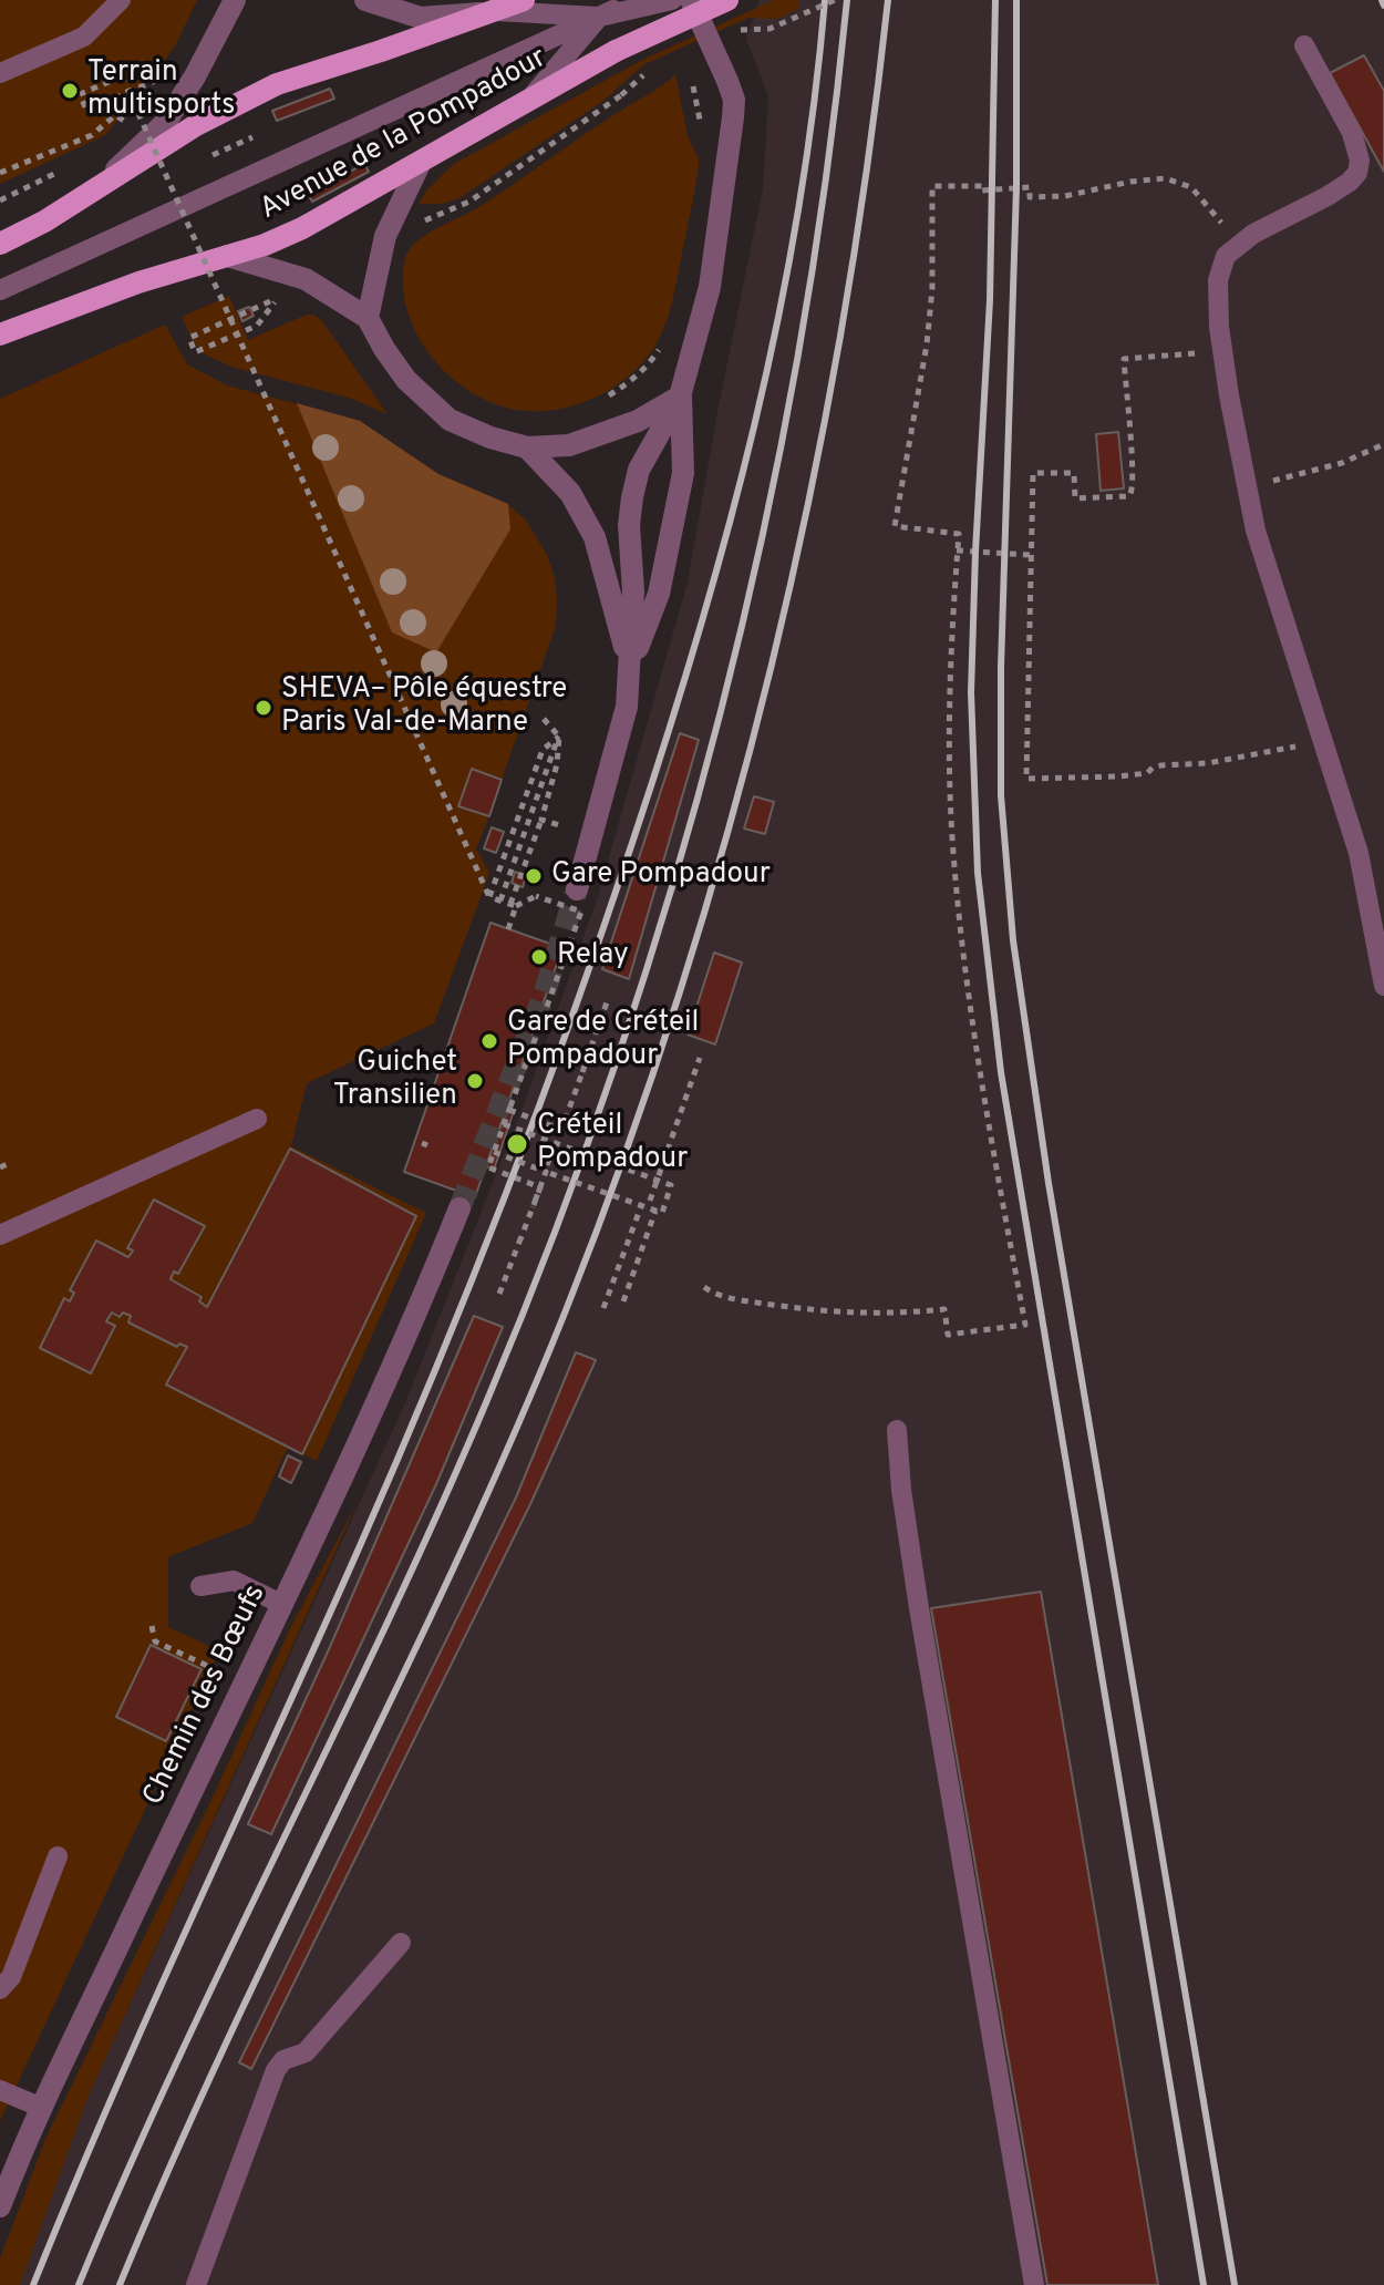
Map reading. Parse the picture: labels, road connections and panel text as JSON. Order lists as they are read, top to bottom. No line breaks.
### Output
{"streets":{"main road":["Avenue de la Pompadour"],"street":["Chemin des Bœufs"]},"places":["Terrain multisports","SHEVA– Pôle équestre Paris Val-de-Marne","Gare Pompadour","Relay","Gare de Créteil Pompadour","Guichet Transilien","Créteil Pompadour"]}
